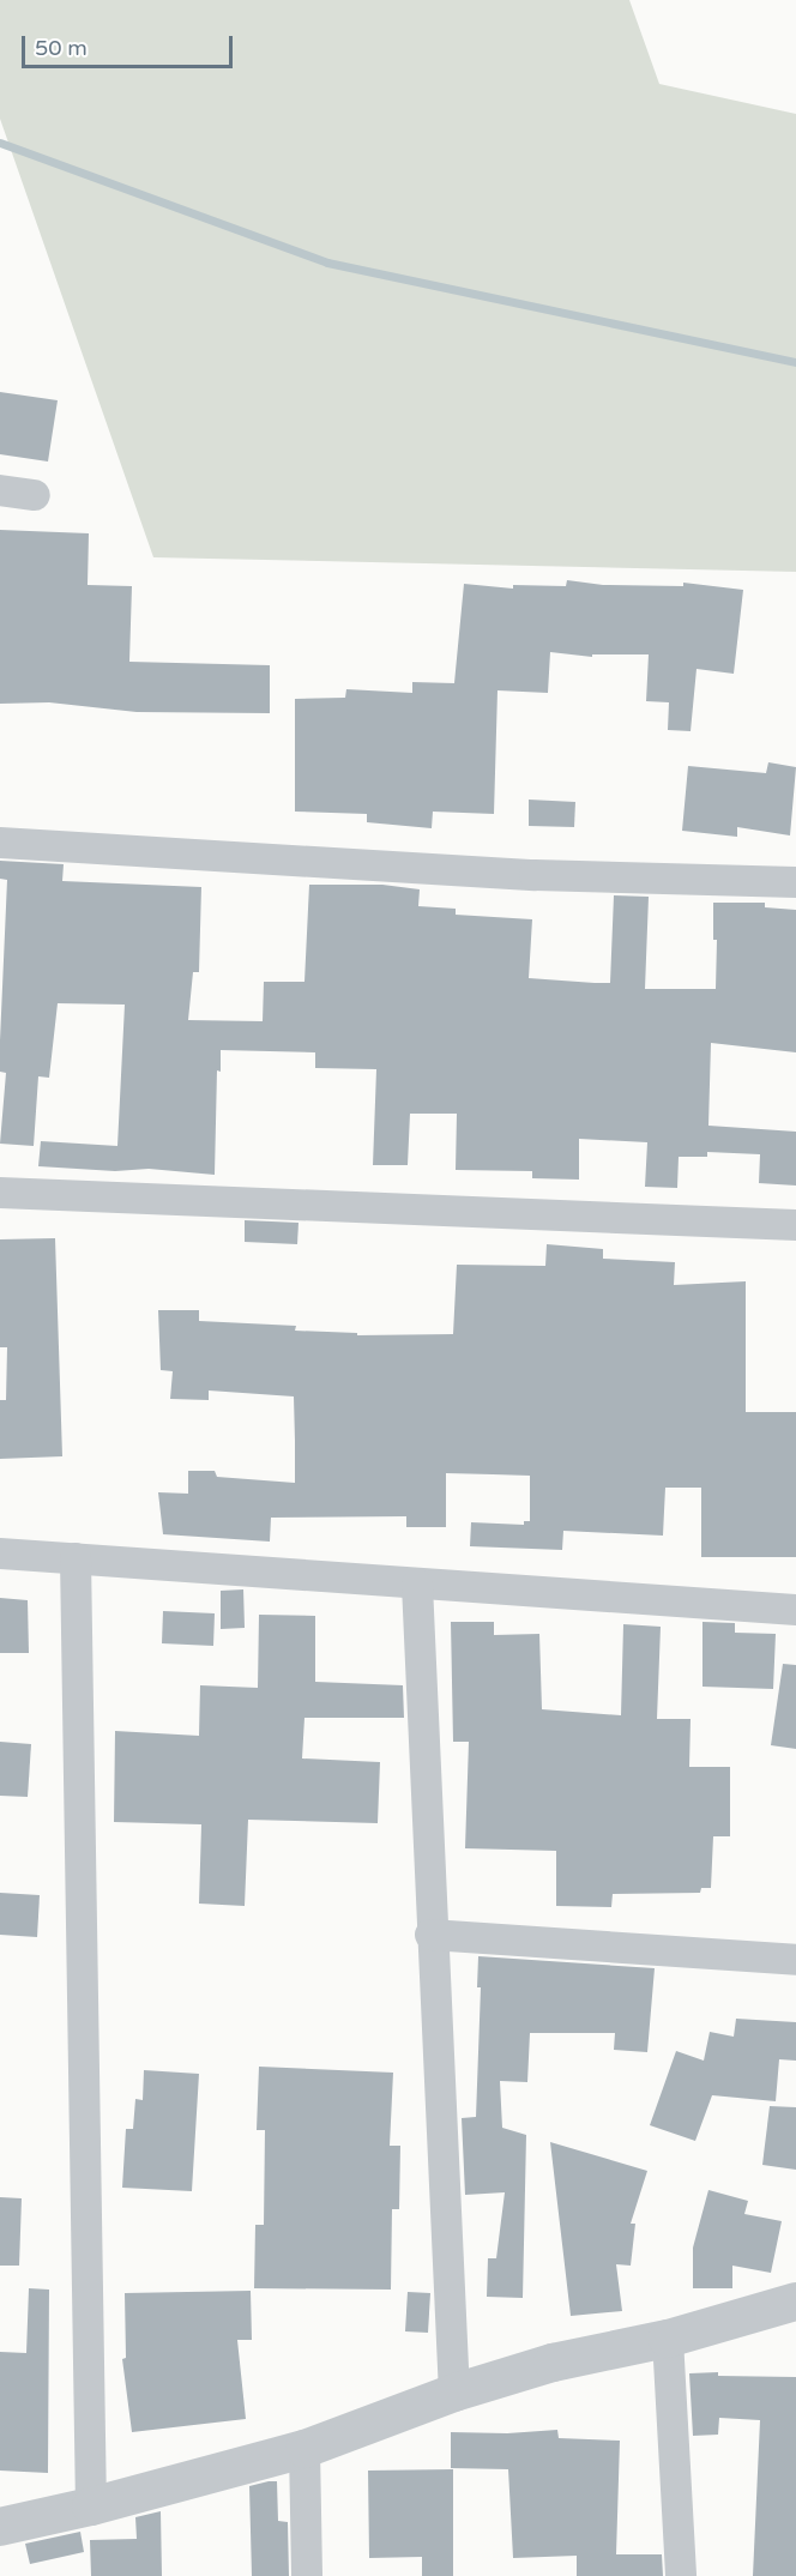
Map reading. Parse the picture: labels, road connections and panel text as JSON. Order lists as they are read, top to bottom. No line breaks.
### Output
{"scale_bar":"50 m"}
